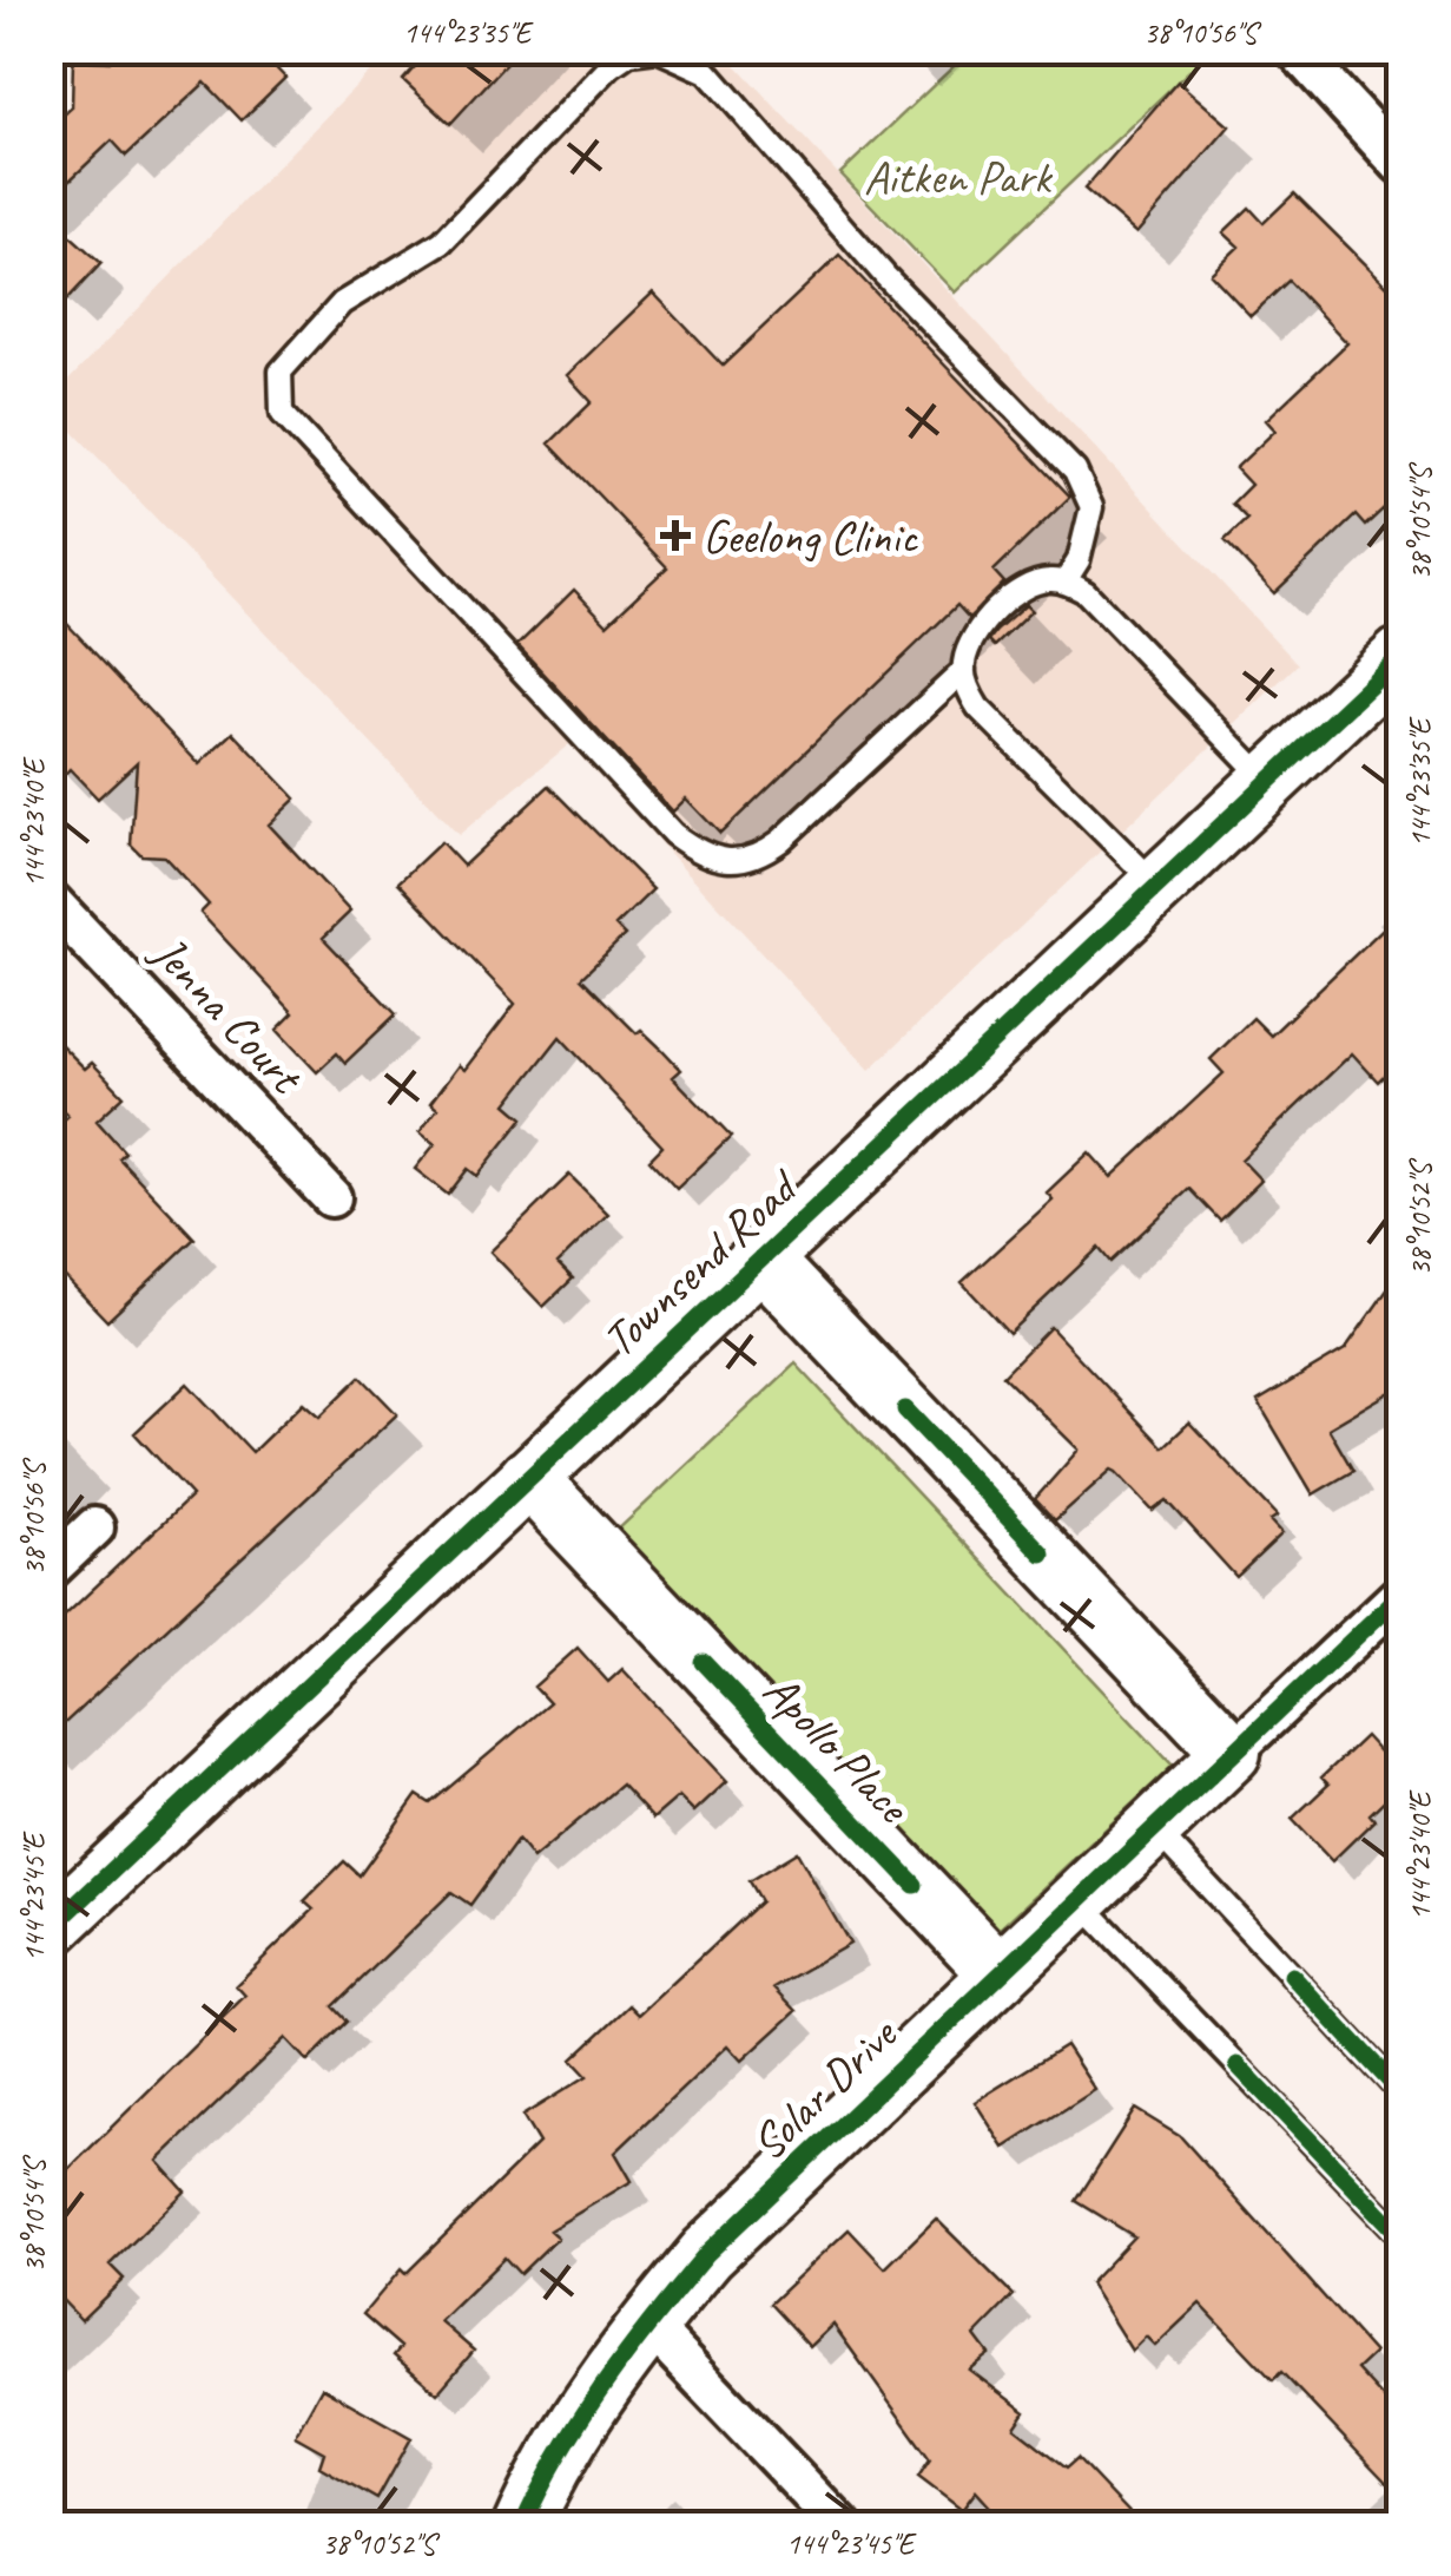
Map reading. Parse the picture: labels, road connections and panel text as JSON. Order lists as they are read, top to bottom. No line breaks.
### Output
{"streets":{"street":["Jenna Court","Townsend Road","Apollo Place","Solar Drive"]},"crossings":[["Townsend Road","Apollo Place"],["Apollo Place","Solar Drive"]],"parks":["Aitken Park"],"places":{"health":["Geelong Clinic"]},"coordinates":["144°23'35\"E","38°10'56\"S","38°10'54\"S","144°23'40\"E","38°10'52\"S","144°23'45\"E"]}
